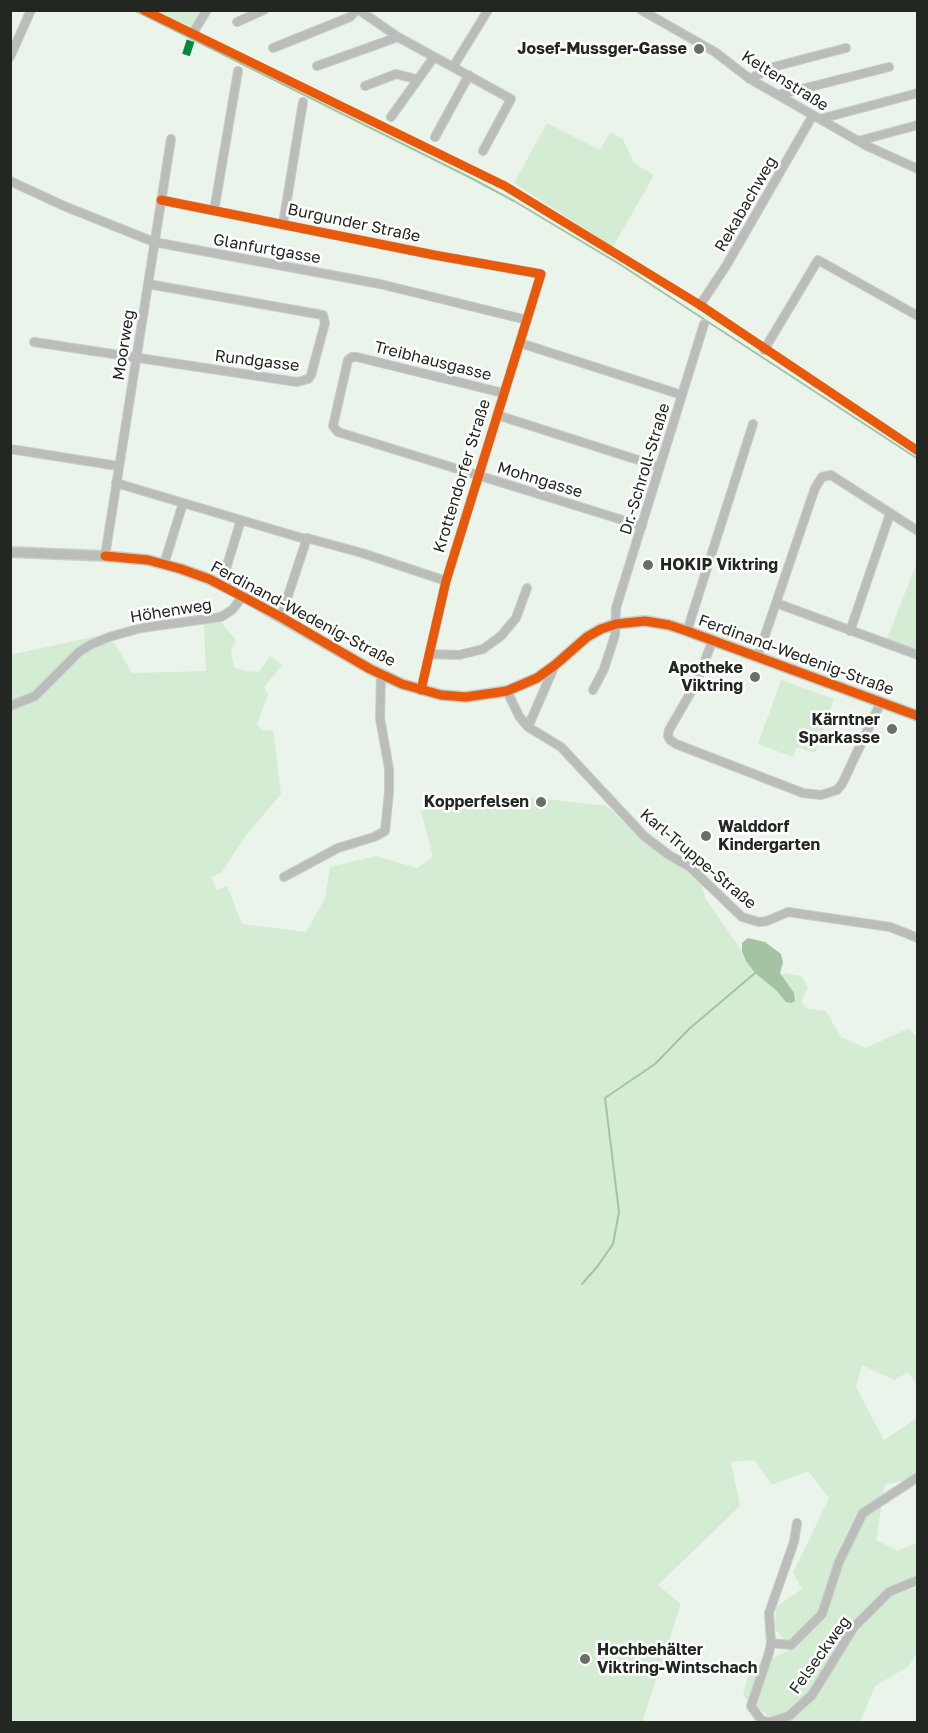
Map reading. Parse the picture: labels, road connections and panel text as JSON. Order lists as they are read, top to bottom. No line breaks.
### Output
{"streets":{"street":["Keltenstraße","Rekabachweg","Burgunder Straße","Glanfurtgasse","Moorweg","Rundgasse","Treibhausgasse","Dr.-Schroll-Straße","Krottendorfer Straße","Mohngasse","Höhenweg","Ferdinand-Wedenig-Straße","Karl-Truppe-Straße","Felseckweg"]},"crossings":[["Keltenstraße","Rekabachweg"],["Burgunder Straße","Moorweg"],["Burgunder Straße","Krottendorfer Straße"],["Glanfurtgasse","Moorweg"],["Glanfurtgasse","Krottendorfer Straße"],["Moorweg","Rundgasse"],["Moorweg","Ferdinand-Wedenig-Straße"],["Treibhausgasse","Krottendorfer Straße"],["Treibhausgasse","Mohngasse"],["Dr.-Schroll-Straße","Mohngasse"],["Dr.-Schroll-Straße","Ferdinand-Wedenig-Straße"],["Krottendorfer Straße","Mohngasse"],["Krottendorfer Straße","Ferdinand-Wedenig-Straße"],["Höhenweg","Ferdinand-Wedenig-Straße"],["Ferdinand-Wedenig-Straße","Karl-Truppe-Straße"]],"places":["Josef-Mussger-Gasse","HOKIP Viktring","Apotheke Viktring","Kärntner Sparkasse","Kopperfelsen","Walddorf Kindergarten","Hochbehälter Viktring-Wintschach"]}
